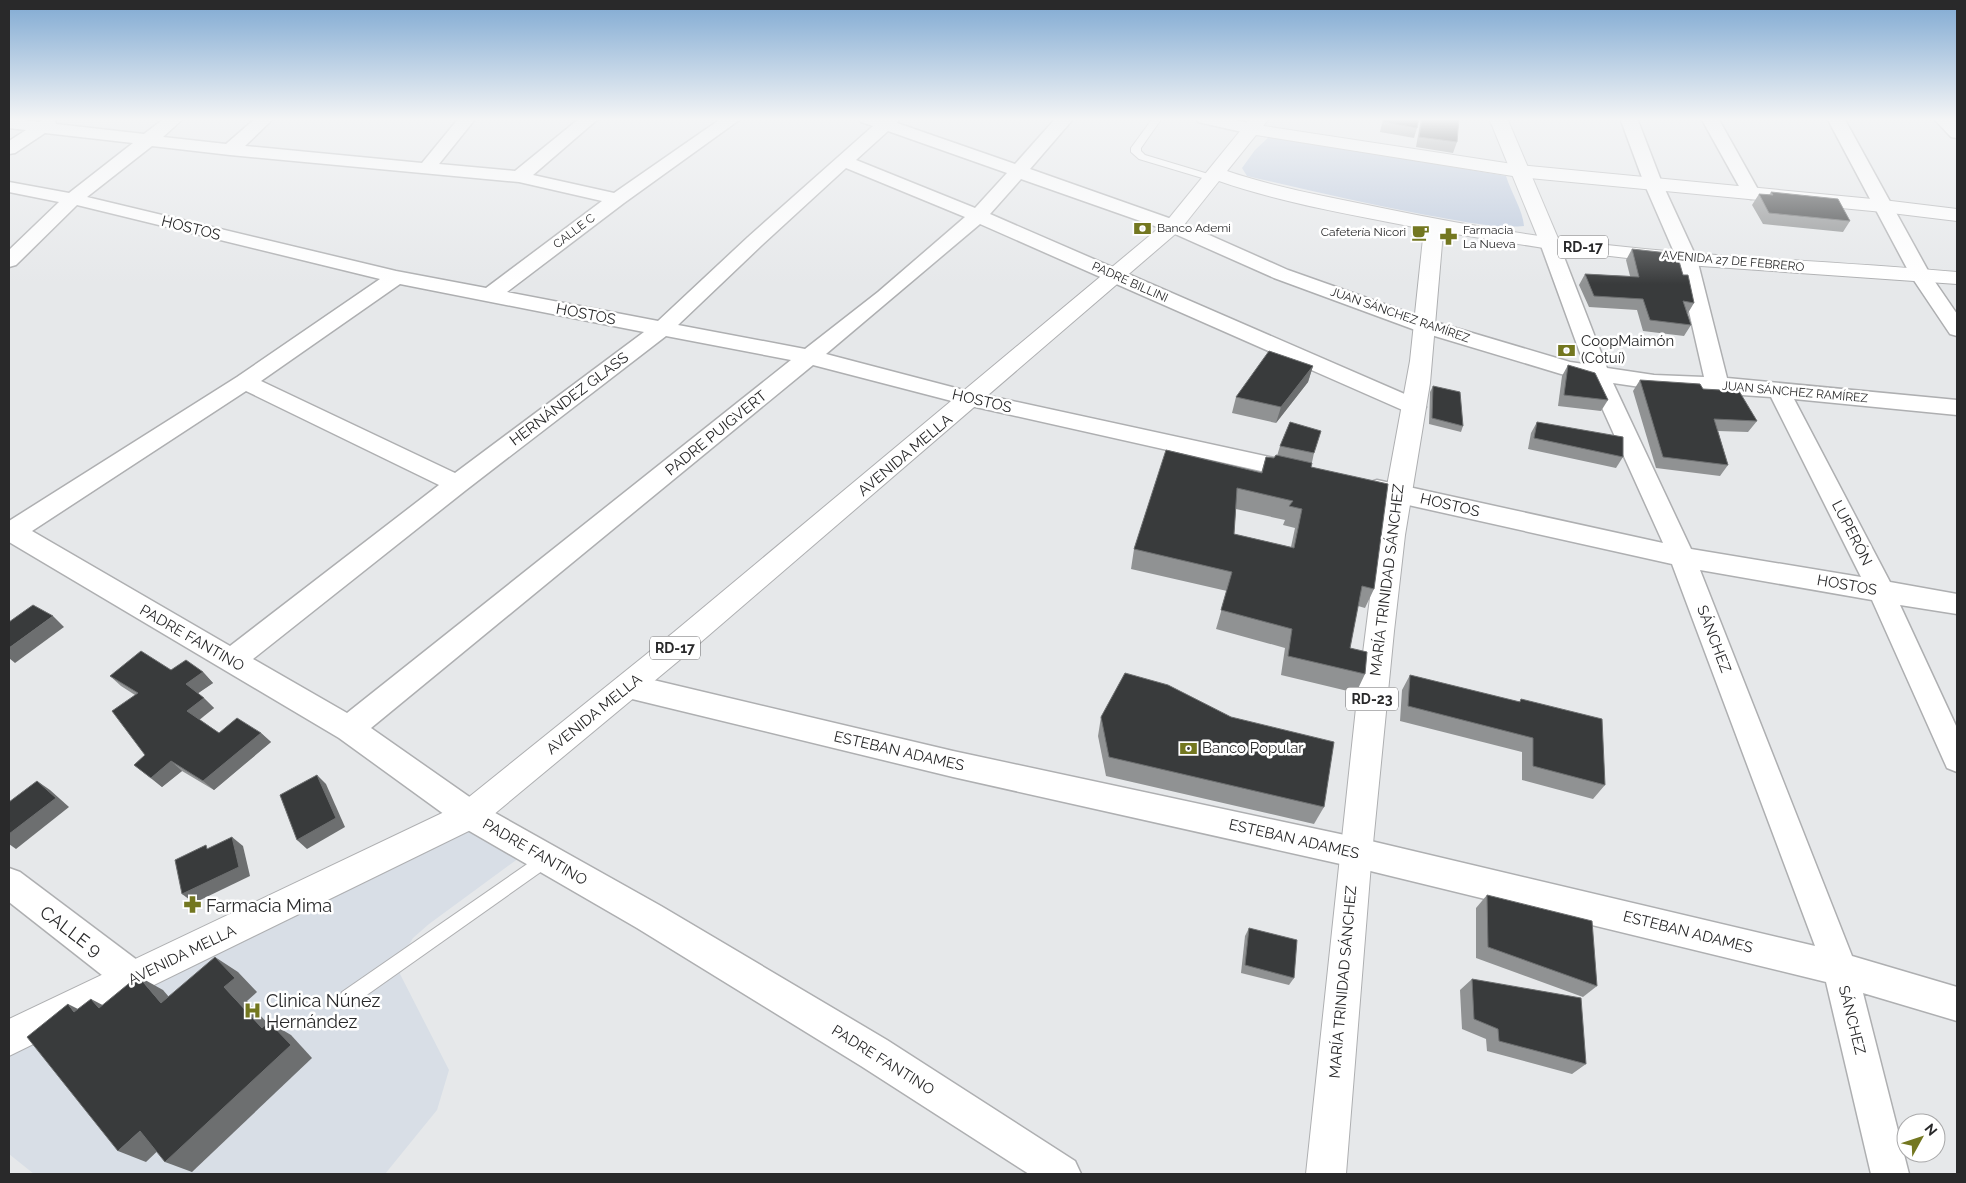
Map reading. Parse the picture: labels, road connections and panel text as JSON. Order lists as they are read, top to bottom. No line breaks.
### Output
{"streets":{"main road":["RD-17","AVENIDA 27 DE FEBRERO","AVENIDA MELLA","MARÍA TRINIDAD SÁNCHEZ","SÁNCHEZ","RD-23"],"street":["HOSTOS","CALLE C","PADRE BILLINI","JUAN SÁNCHEZ RAMÍREZ","HERNÁNDEZ GLASS","PADRE PUIGVERT","LUPERÓN","PADRE FANTINO","ESTEBAN ADAMES","CALLE 9"]},"crossings":[["HOSTOS","CALLE C"],["HOSTOS","HERNÁNDEZ GLASS"],["HOSTOS","PADRE PUIGVERT"],["HOSTOS","AVENIDA MELLA"],["HOSTOS","LUPERÓN"],["HOSTOS","MARÍA TRINIDAD SÁNCHEZ"],["HOSTOS","SÁNCHEZ"],["AVENIDA 27 DE FEBRERO","AVENIDA MELLA"],["AVENIDA 27 DE FEBRERO","MARÍA TRINIDAD SÁNCHEZ"],["AVENIDA 27 DE FEBRERO","SÁNCHEZ"],["PADRE BILLINI","PADRE PUIGVERT"],["PADRE BILLINI","AVENIDA MELLA"],["PADRE BILLINI","MARÍA TRINIDAD SÁNCHEZ"],["JUAN SÁNCHEZ RAMÍREZ","AVENIDA MELLA"],["JUAN SÁNCHEZ RAMÍREZ","LUPERÓN"],["JUAN SÁNCHEZ RAMÍREZ","MARÍA TRINIDAD SÁNCHEZ"],["JUAN SÁNCHEZ RAMÍREZ","SÁNCHEZ"],["HERNÁNDEZ GLASS","PADRE FANTINO"],["PADRE PUIGVERT","PADRE FANTINO"],["AVENIDA MELLA","PADRE FANTINO"],["AVENIDA MELLA","ESTEBAN ADAMES"],["AVENIDA MELLA","CALLE 9"],["MARÍA TRINIDAD SÁNCHEZ","ESTEBAN ADAMES"],["SÁNCHEZ","ESTEBAN ADAMES"]],"places":{"bank":["Banco Ademi","CoopMaimón (Cotuí)","Banco Popular"],"cafe":["Cafetería Nicori"],"pharmacy":["Farmacia La Nueva","Farmacia Mima"],"hospital":["Clinica Núnez Hernández"]},"north":"top right"}
